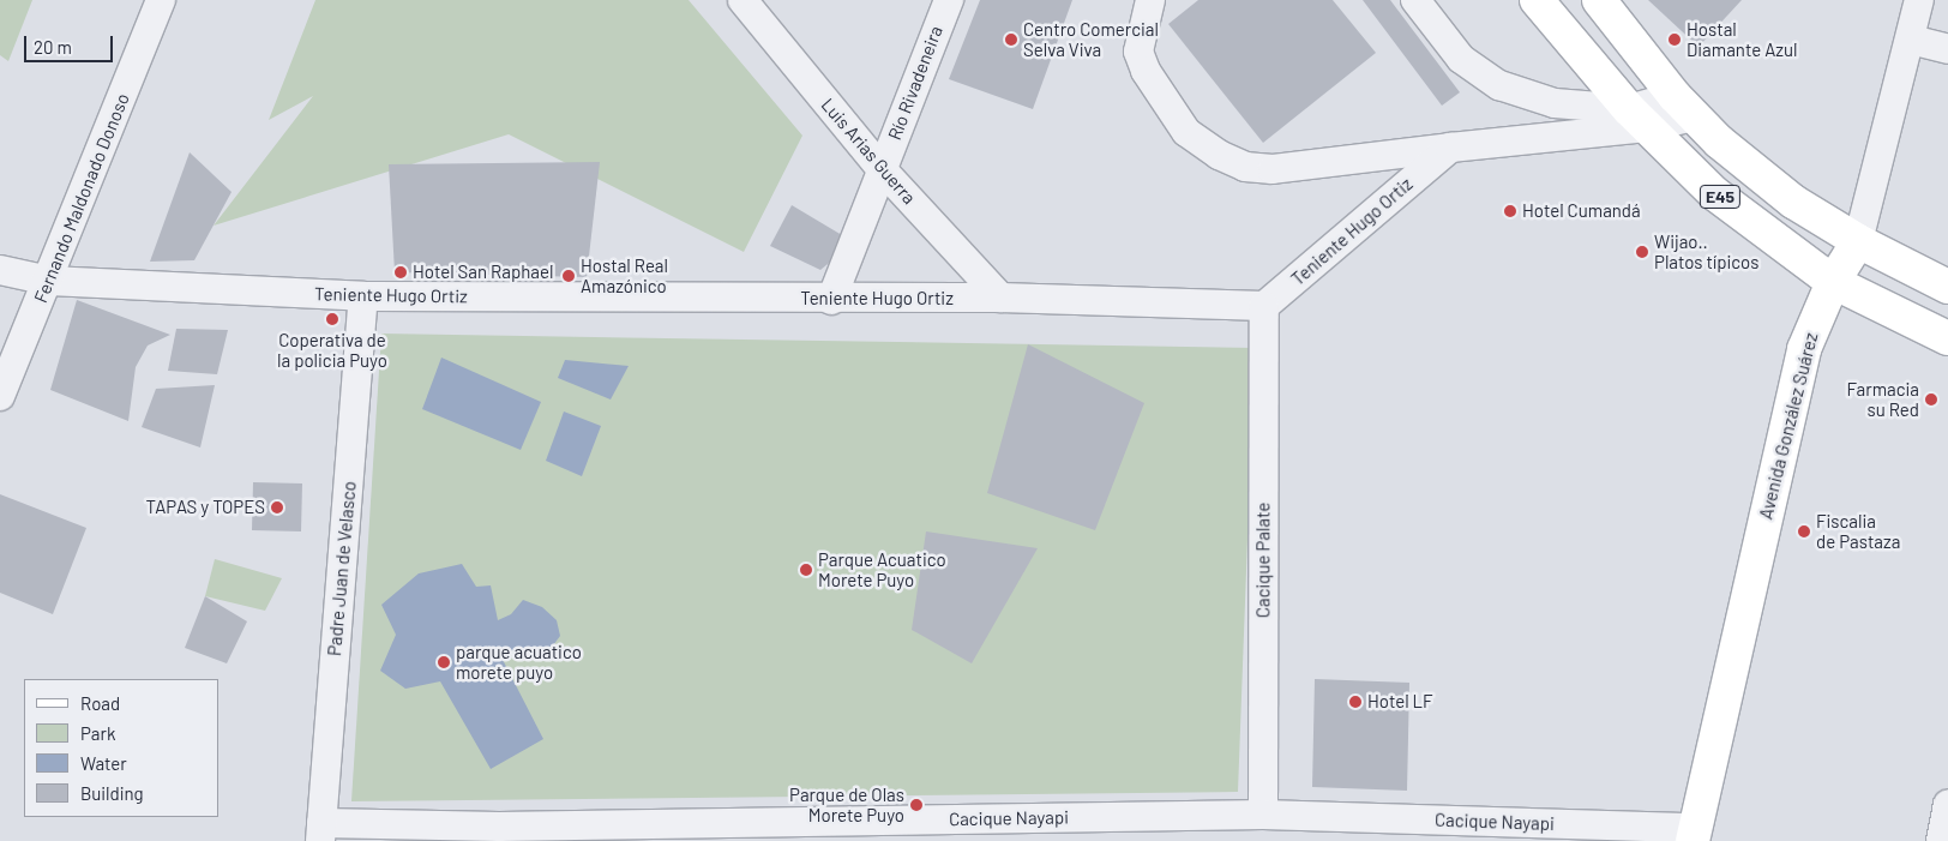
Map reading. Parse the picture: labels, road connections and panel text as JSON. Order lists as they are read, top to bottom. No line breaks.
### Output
{"streets":{"main road":["E45","Avenida González Suárez"],"street":["Río Rivadeneira","Luis Arias Guerra","Fernando Maldonado Donoso","Teniente Hugo Ortiz","Cacique Palate","Padre Juan de Velasco","Cacique Nayapi"]},"crossings":[["Río Rivadeneira","Luis Arias Guerra"],["Río Rivadeneira","Teniente Hugo Ortiz"],["Luis Arias Guerra","Teniente Hugo Ortiz"],["E45","Avenida González Suárez"],["Fernando Maldonado Donoso","Teniente Hugo Ortiz"],["Teniente Hugo Ortiz","Cacique Palate"],["Teniente Hugo Ortiz","Padre Juan de Velasco"],["Avenida González Suárez","Cacique Nayapi"],["Cacique Palate","Cacique Nayapi"],["Padre Juan de Velasco","Cacique Nayapi"]],"places":["Centro Comercial Selva Viva","Hostal Diamante Azul","Hotel Cumandá","Wijao.. Platos típicos","Hotel San Raphael","Hostal Real Amazónico","Coperativa de la policia Puyo","Farmacia su Red","TAPAS y TOPES","Fiscalia de Pastaza","Parque Acuatico Morete Puyo","parque acuatico morete puyo","Hotel LF","Parque de Olas Morete Puyo"],"legend":["Road","Park","Water","Building"],"scale_bar":"20 m"}
